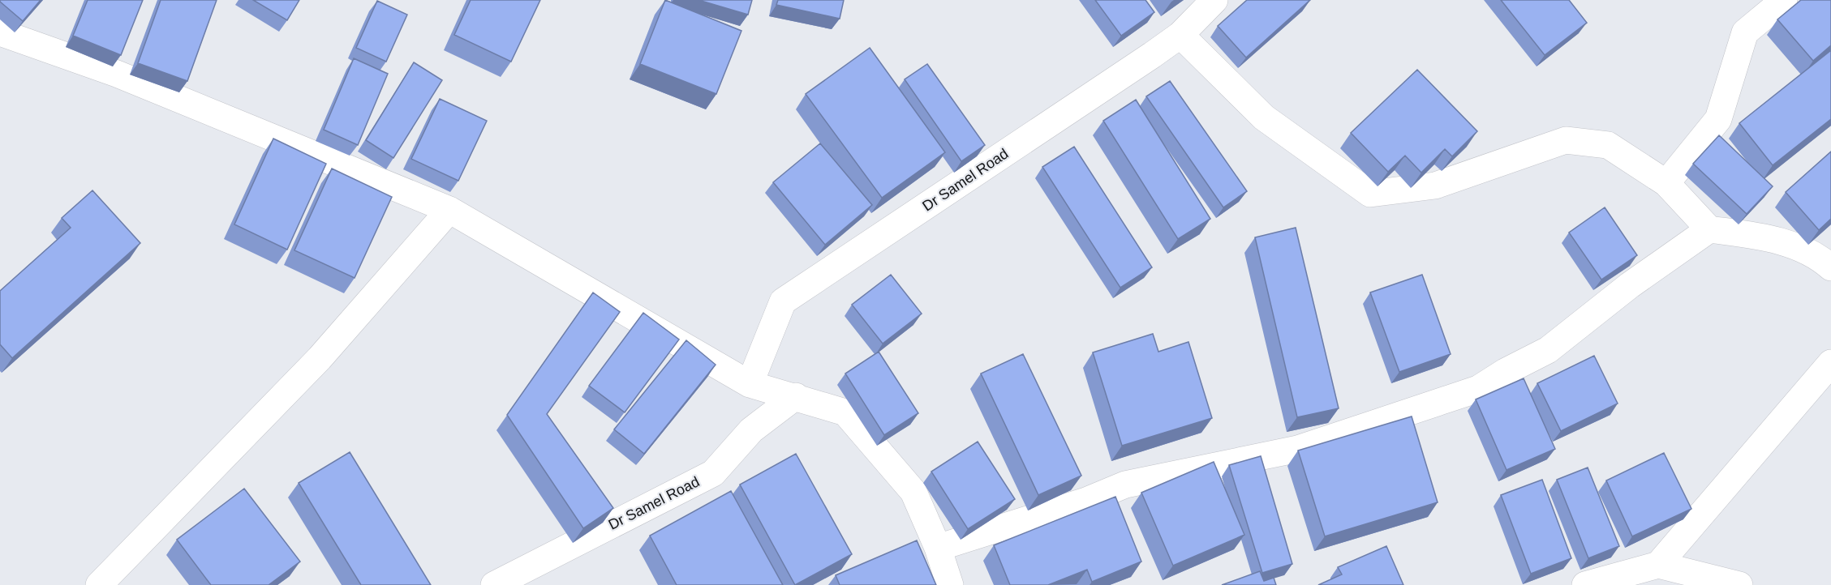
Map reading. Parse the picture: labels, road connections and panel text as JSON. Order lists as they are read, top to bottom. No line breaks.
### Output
{"streets":{"street":["Dr Samel Road"]}}
